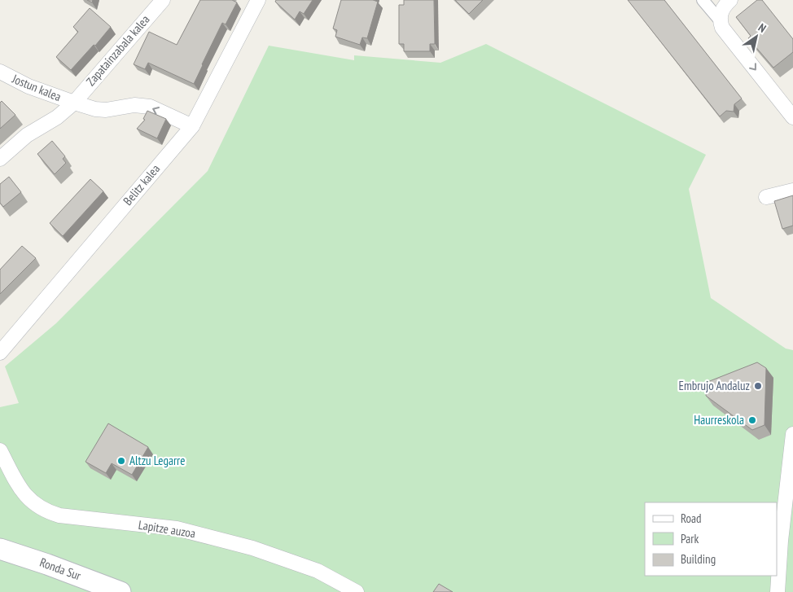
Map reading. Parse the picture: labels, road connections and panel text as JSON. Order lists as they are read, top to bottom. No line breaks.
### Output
{"streets":{"main road":["Ronda Sur"],"street":["Zapatainzabala kalea","Jostun kalea","Belitz kalea","Lapitze auzoa"]},"crossings":[["Zapatainzabala kalea","Jostun kalea"]],"places":["Embrujo Andaluz","Haurreskola","Altzu Legarre"],"legend":["Road","Park","Building"],"north":"top right"}
